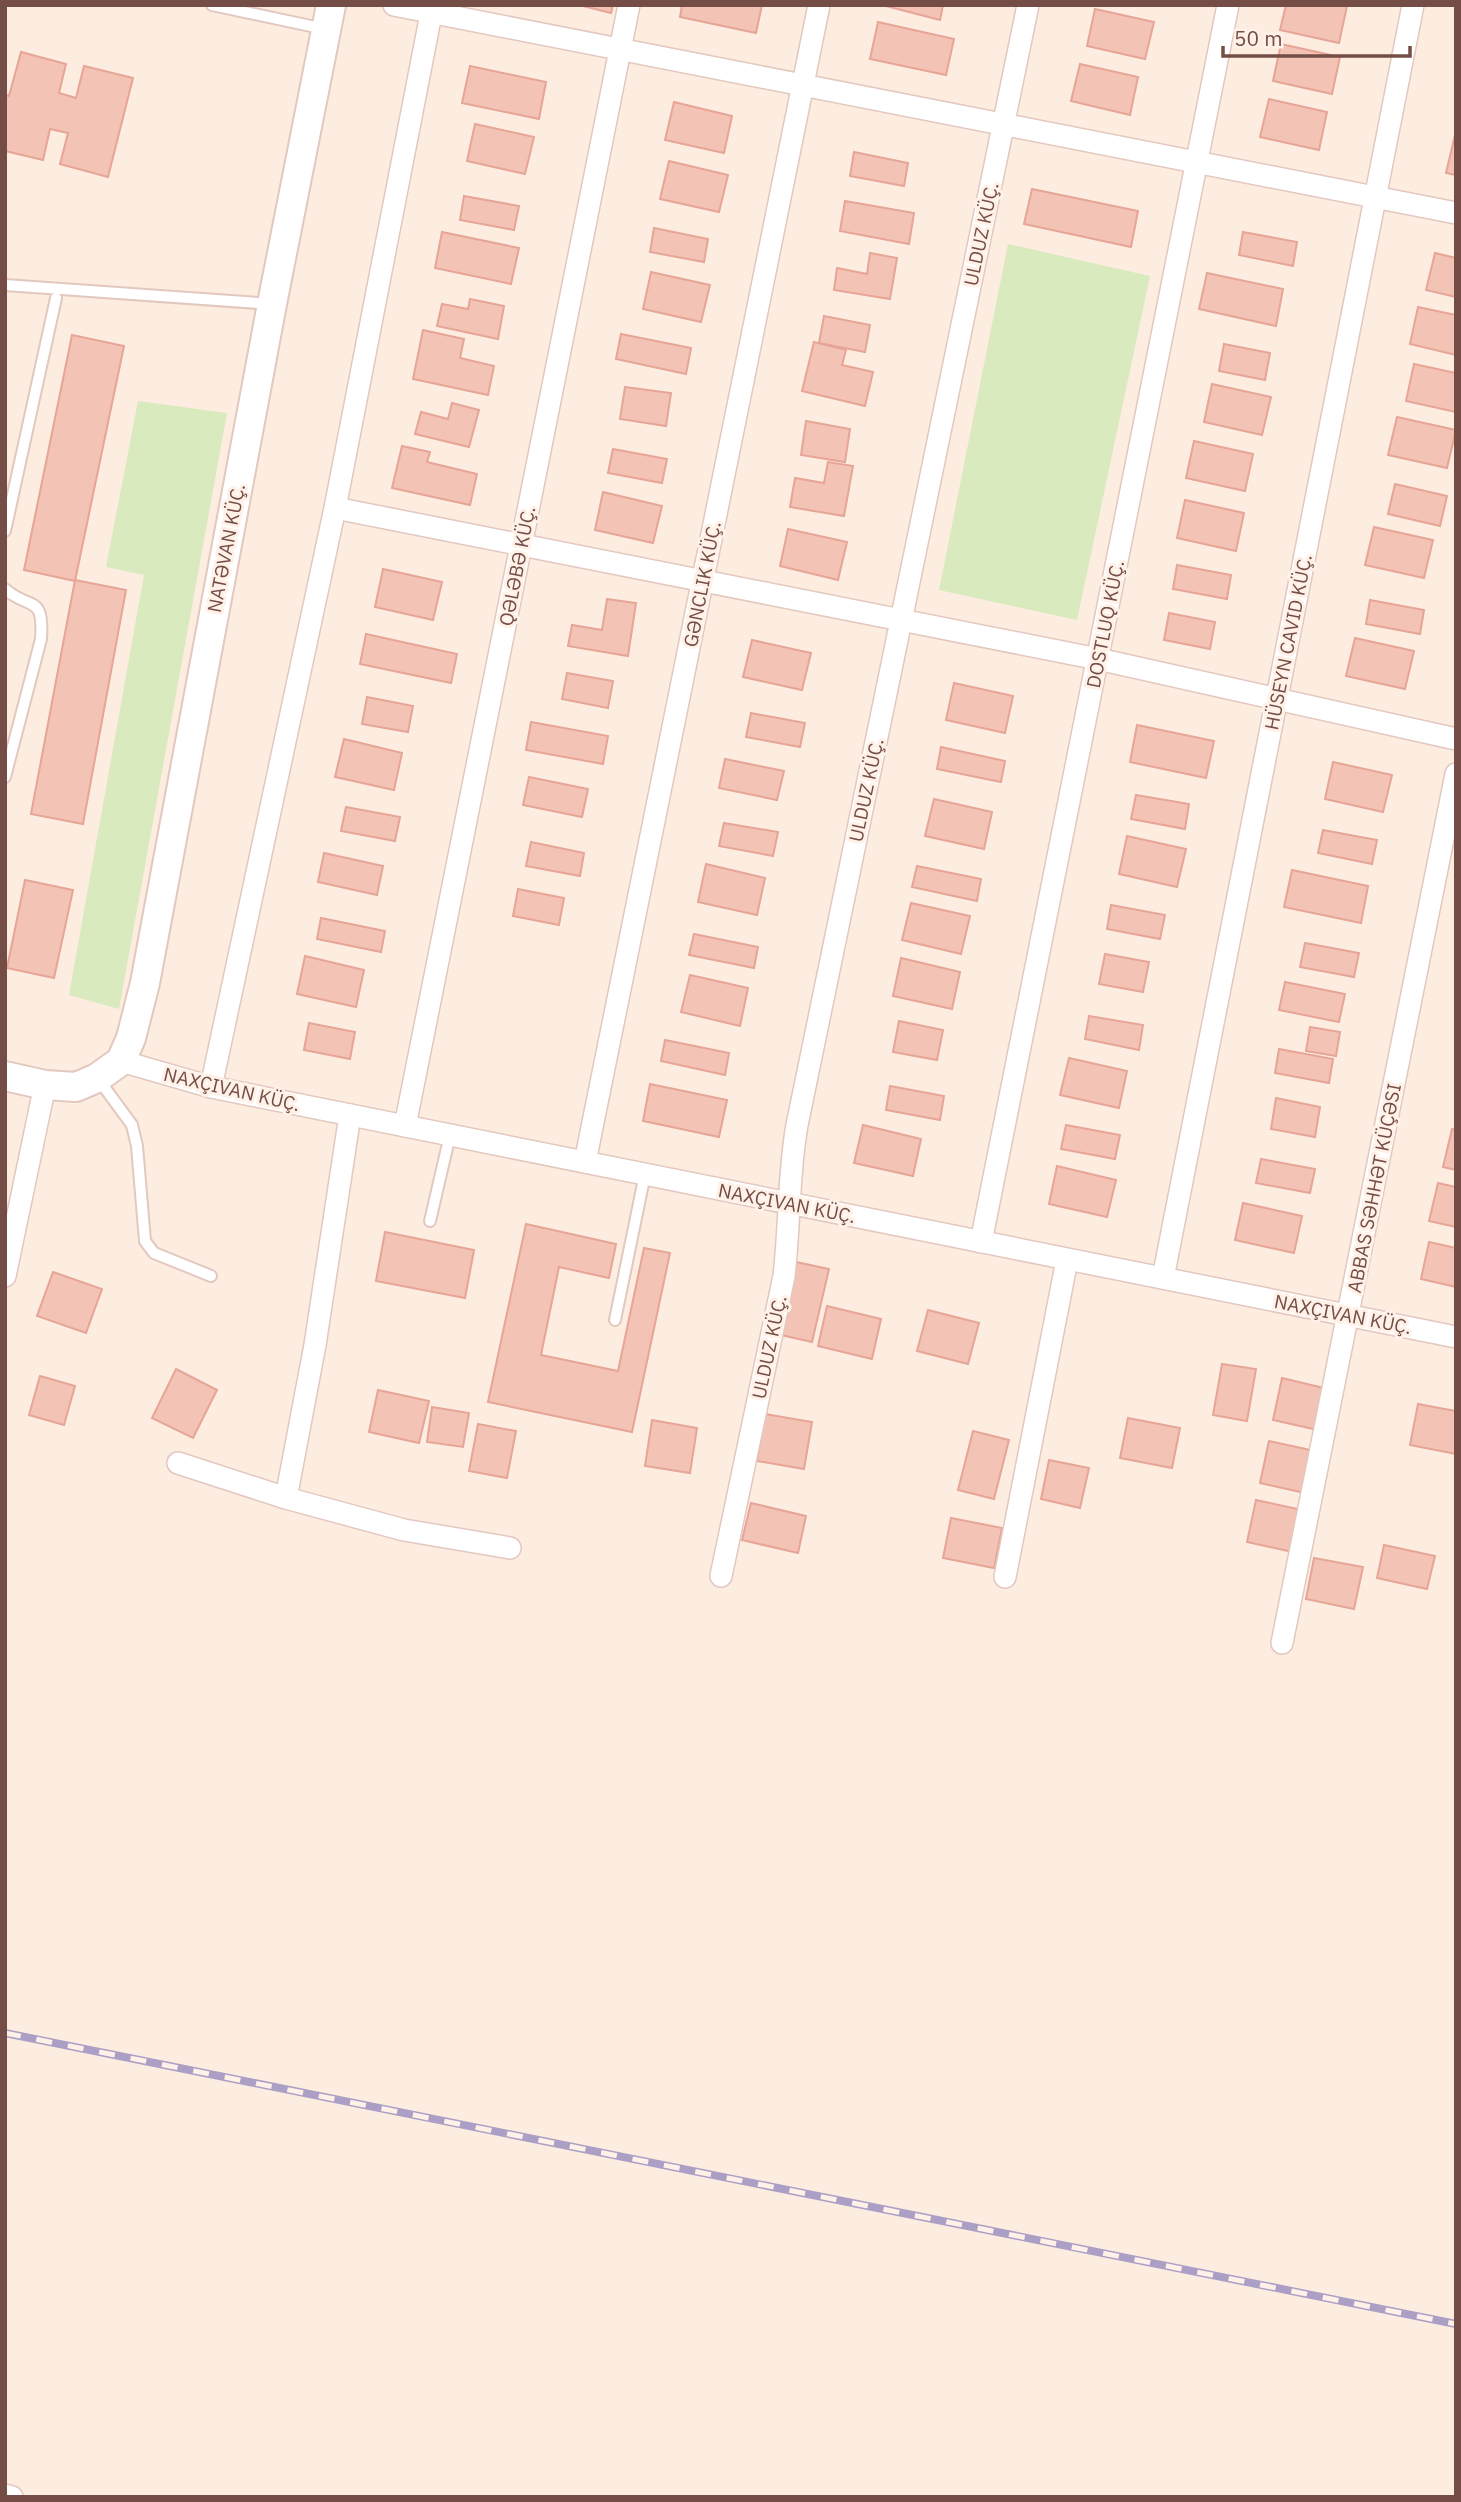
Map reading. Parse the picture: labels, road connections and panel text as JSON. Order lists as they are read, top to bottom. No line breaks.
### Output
{"streets":{"street":["ULDUZ KÜÇ.","NATƏVAN KÜÇ.","QƏLƏBƏ KÜÇ.","GƏNCLIK KÜÇ.","DOSTLUQ KÜÇ.","HÜSEYN CAVID KÜÇ.","ABBAS SƏHHƏT KÜÇƏSI"]},"scale_bar":"50 m"}
